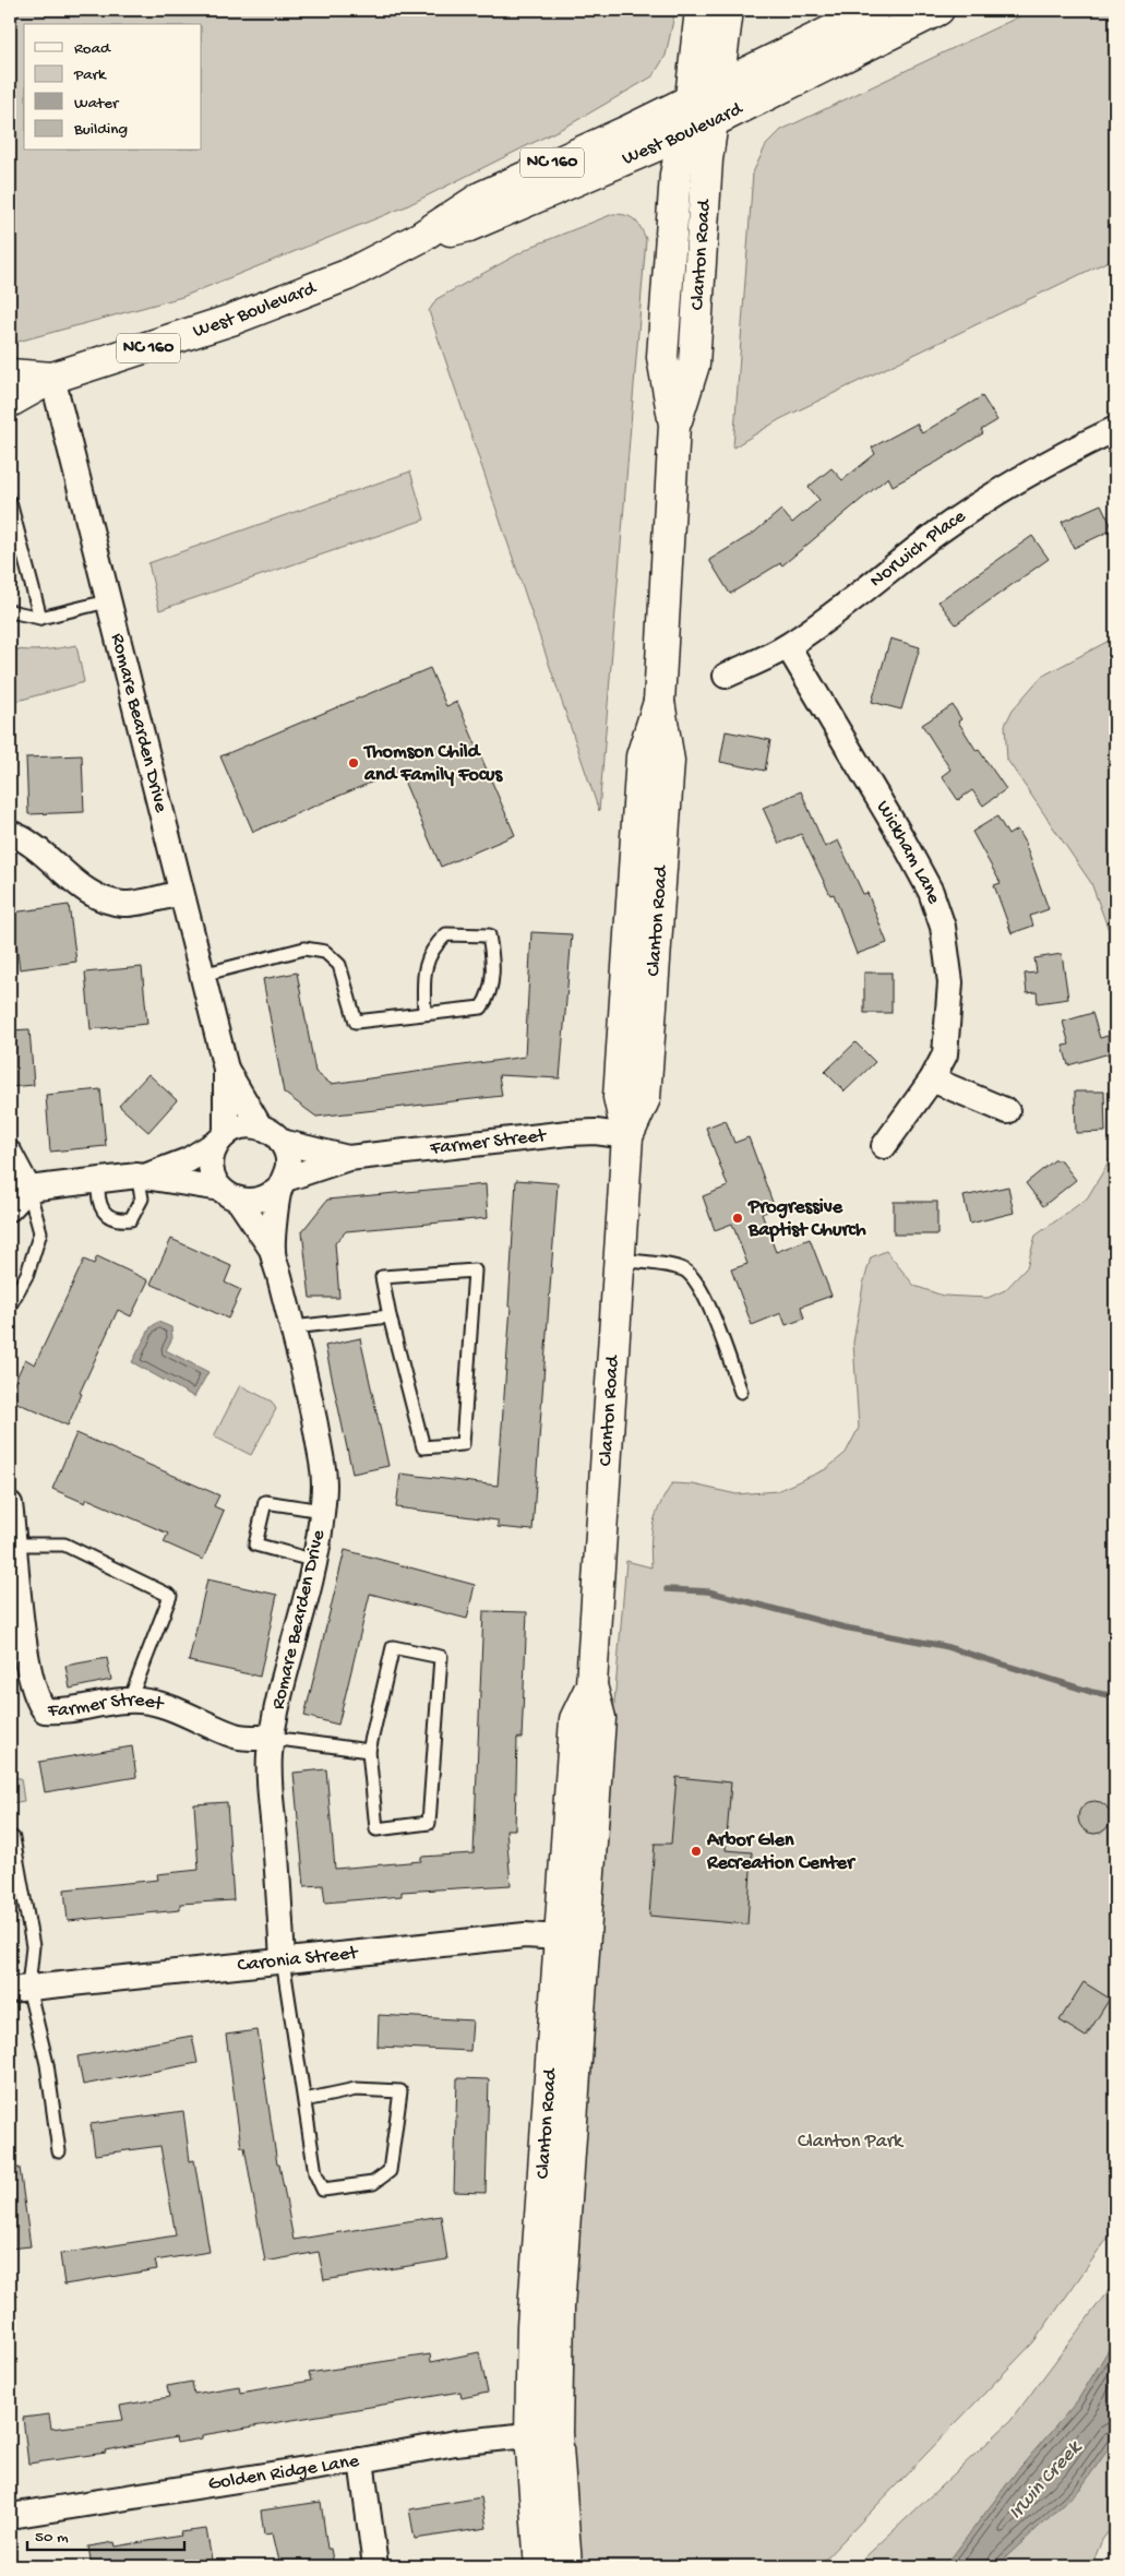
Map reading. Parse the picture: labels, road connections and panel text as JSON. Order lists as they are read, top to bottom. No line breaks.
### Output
{"streets":{"main road":["West Boulevard","NC 160","Clanton Road"],"street":["Norwich Place","Romare Bearden Drive","Wickham Lane","Farmer Street","Caronia Street","Golden Ridge Lane"]},"crossings":[["West Boulevard","Clanton Road"],["West Boulevard","Romare Bearden Drive"],["Clanton Road","Farmer Street"],["Clanton Road","Caronia Street"],["Clanton Road","Golden Ridge Lane"],["Norwich Place","Wickham Lane"],["Romare Bearden Drive","Farmer Street"],["Romare Bearden Drive","Caronia Street"]],"water":["Irwin Creek"],"parks":["Clanton Park"],"places":["Thomson Child and Family Focus","Progressive Baptist Church","Arbor Glen Recreation Center"],"legend":["Road","Park","Water","Building"],"scale_bar":"50 m"}
